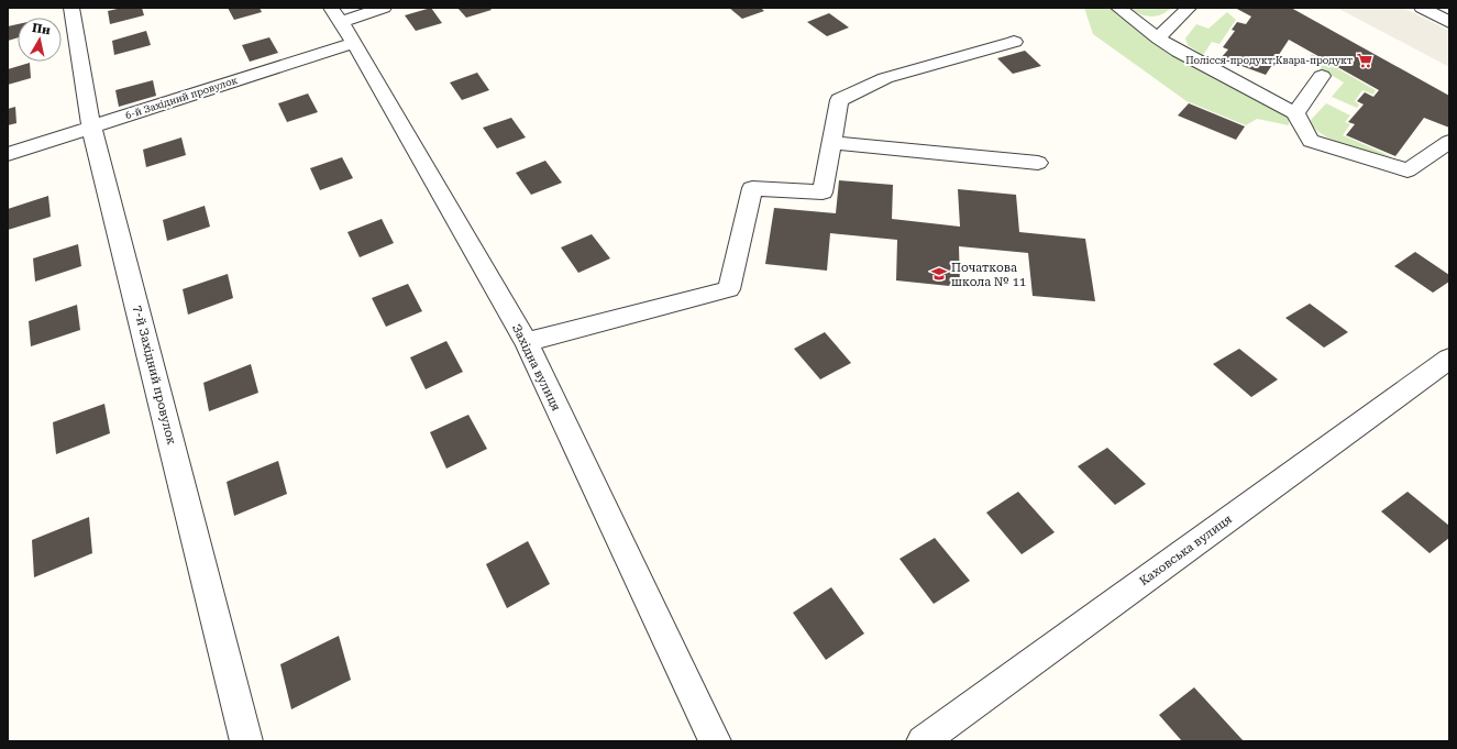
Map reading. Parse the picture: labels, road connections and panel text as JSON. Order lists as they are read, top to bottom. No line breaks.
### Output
{"streets":{"street":["6-й Західний провулок","Західна вулиця","7-й Західний провулок","Каховська вулиця"]},"crossings":[["6-й Західний провулок","Західна вулиця"],["6-й Західний провулок","7-й Західний провулок"]],"places":{"supermarket":["Полісся-продукт;Квара-продукт"],"school or university":["Початкова школа № 11"]},"north":"top"}
